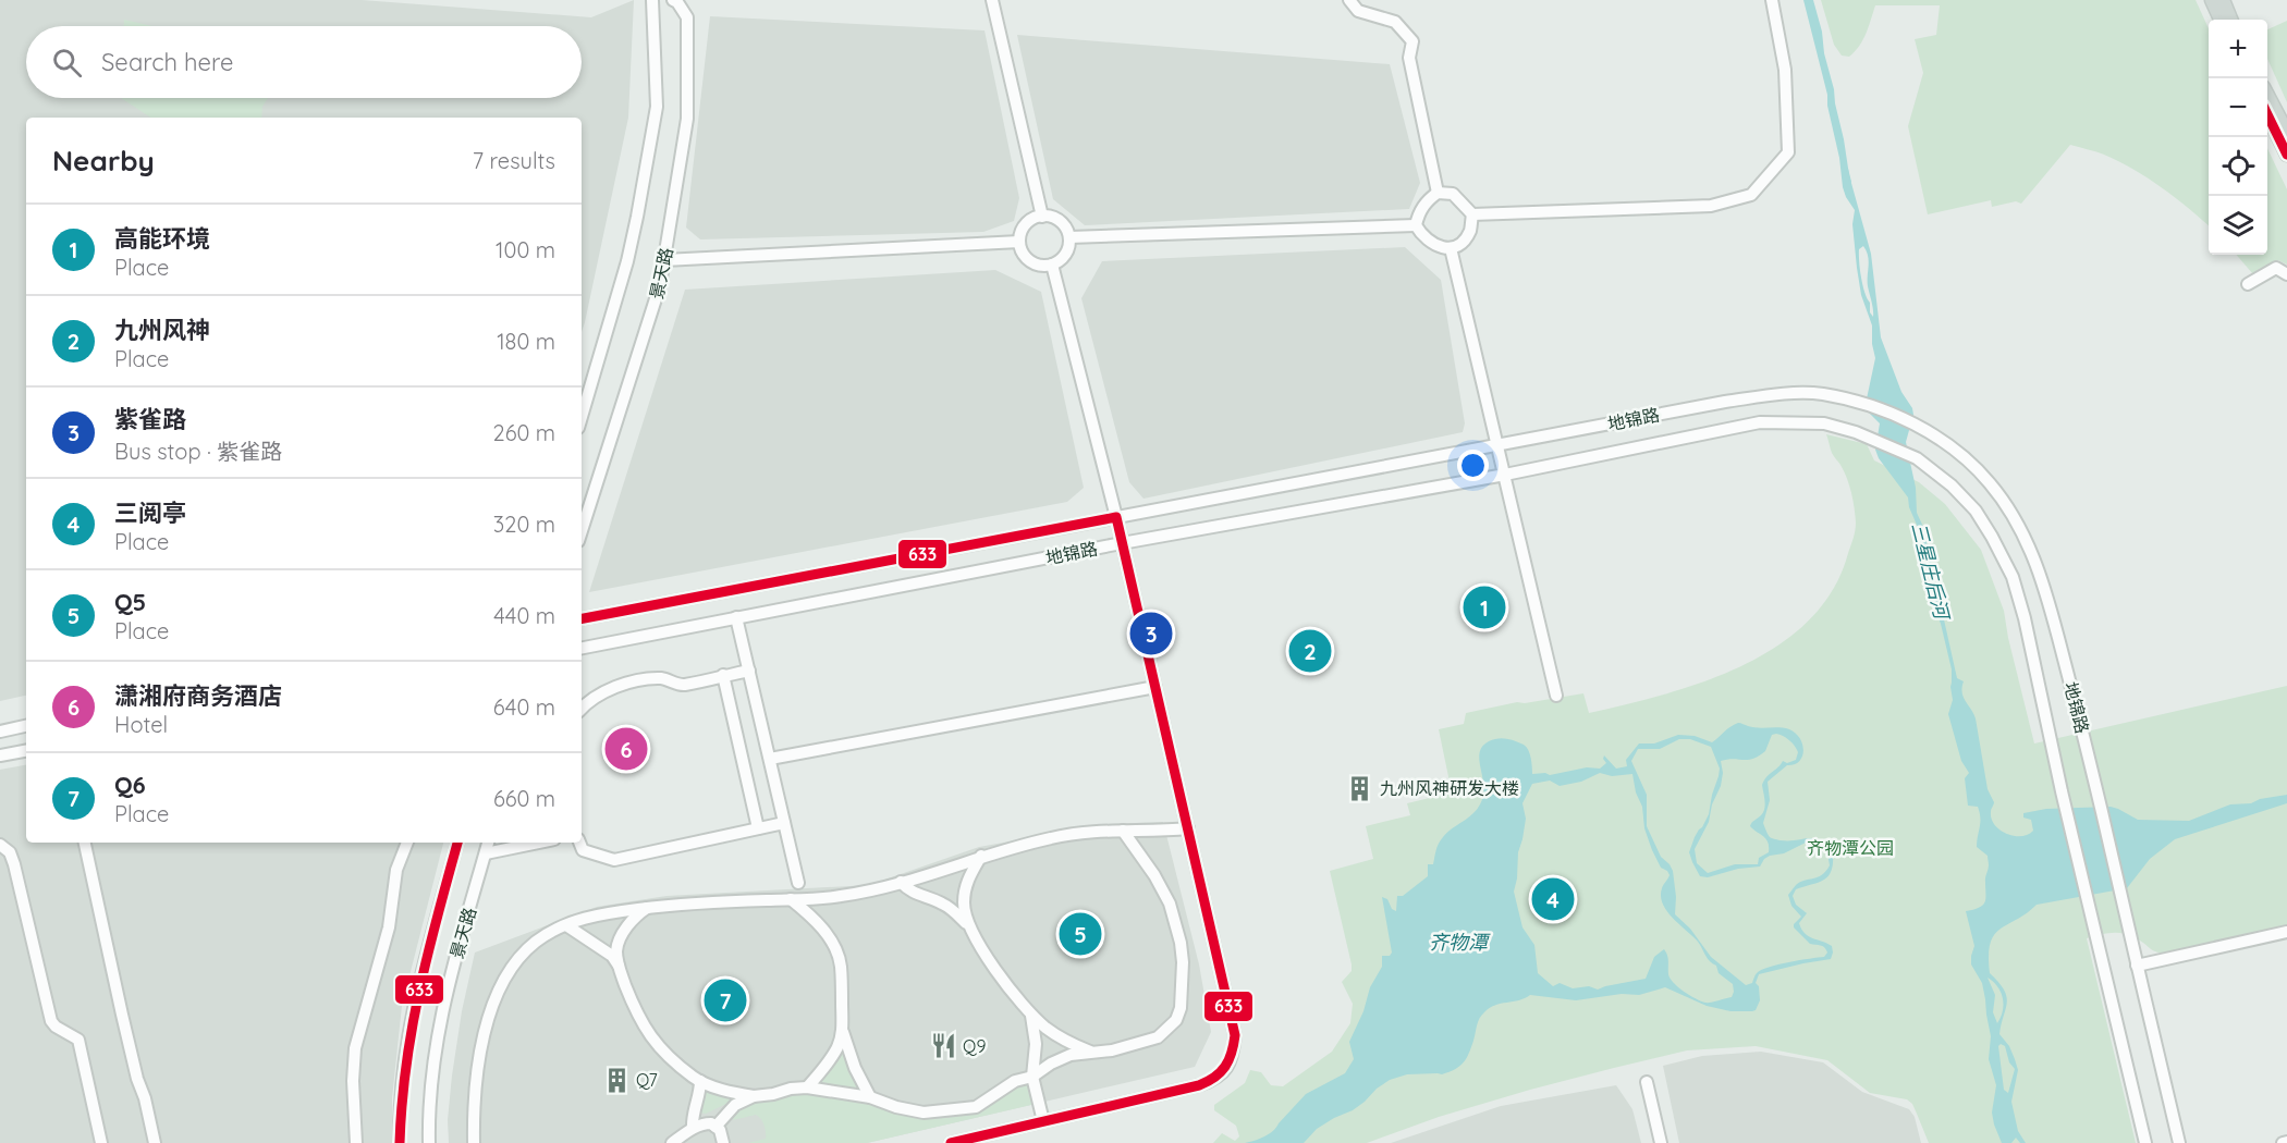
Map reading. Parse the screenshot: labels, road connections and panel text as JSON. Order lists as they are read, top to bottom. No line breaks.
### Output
{"streets":{"street":["景天路","地锦路"]},"water":["三星庄后河","齐物潭"],"parks":["齐物潭公园"],"places":{"building":["九州风神研发大楼","Q7"],"restaurant":["Q9"]},"lines":["transit line 633"],"page":{"map_buttons":["+","−"],"search":"Search here","heading":["Nearby","7 results"],"list":[{"mark":"1","name":"高能环境","note":"Place","value":"100 m"},{"mark":"2","name":"九州风神","note":"Place","value":"180 m"},{"mark":"3","name":"紫雀路","note":"Bus stop · 紫雀路","value":"260 m"},{"mark":"4","name":"三阅亭","note":"Place","value":"320 m"},{"mark":"5","name":"Q5","note":"Place","value":"440 m"},{"mark":"6","name":"潇湘府商务酒店","note":"Hotel","value":"640 m"},{"mark":"7","name":"Q6","note":"Place","value":"660 m"}],"pins":["1","3","2","6","4","5","7"]}}
